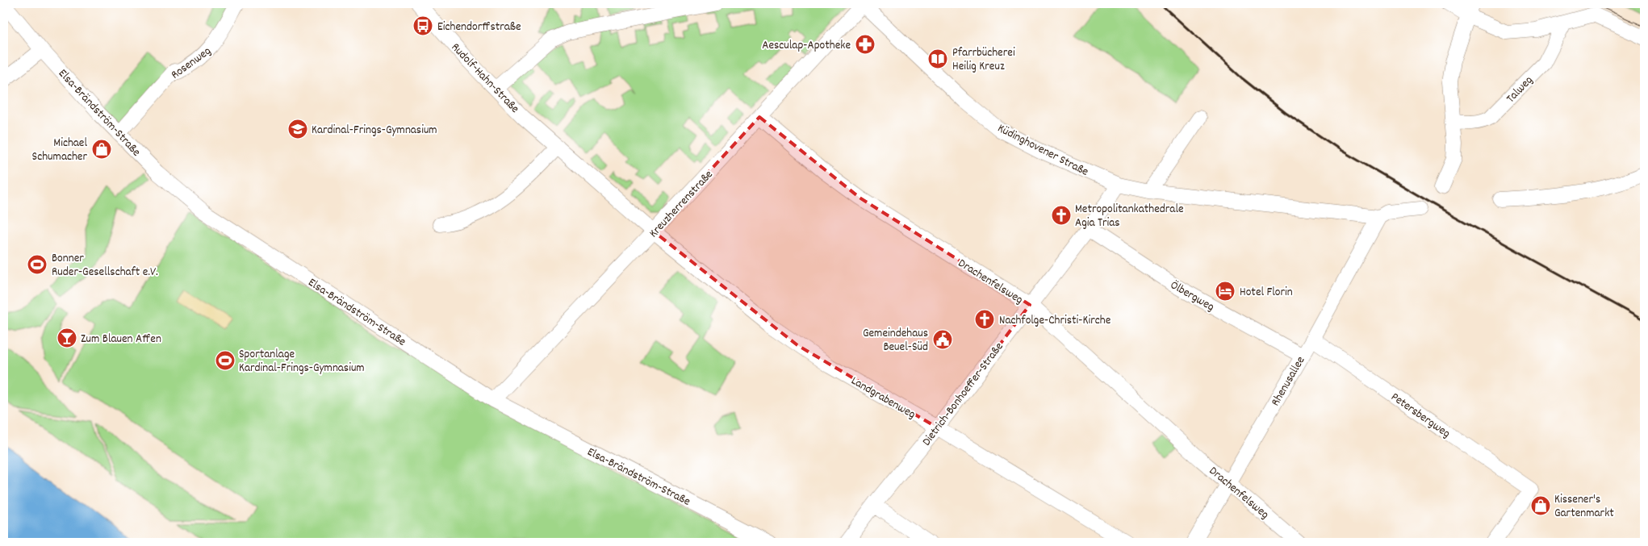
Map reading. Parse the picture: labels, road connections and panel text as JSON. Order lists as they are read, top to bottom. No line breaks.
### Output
{"streets":{"street":["Rosenweg","Rudolf-Hahn-Straße","Talweg","Elsa-Brändström-Straße","Küdinghovener Straße","Kreuzherrenstraße","Drachenfelsweg","Ölbergweg","Rhenusallee","Dietrich-Bonhoeffer-Straße","Landgrabenweg","Petersbergweg"]},"crossings":[["Rosenweg","Elsa-Brändström-Straße"],["Rudolf-Hahn-Straße","Kreuzherrenstraße"],["Rudolf-Hahn-Straße","Landgrabenweg"],["Elsa-Brändström-Straße","Kreuzherrenstraße"],["Küdinghovener Straße","Kreuzherrenstraße"],["Küdinghovener Straße","Rhenusallee"],["Küdinghovener Straße","Dietrich-Bonhoeffer-Straße"],["Kreuzherrenstraße","Drachenfelsweg"],["Kreuzherrenstraße","Landgrabenweg"],["Drachenfelsweg","Rhenusallee"],["Drachenfelsweg","Dietrich-Bonhoeffer-Straße"],["Ölbergweg","Rhenusallee"],["Ölbergweg","Dietrich-Bonhoeffer-Straße"],["Rhenusallee","Petersbergweg"],["Dietrich-Bonhoeffer-Straße","Landgrabenweg"]],"places":{"bus stop":["Eichendorffstraße"],"pharmacy":["Aesculap-Apotheke"],"library":["Pfarrbücherei Heilig Kreuz"],"school or university":["Kardinal-Frings-Gymnasium"],"shop":["Michael Schumacher","Kissener's Gartenmarkt"],"church":["Metropolitankathedrale Agia Trias","Nachfolge-Christi-Kirche"],"sports":["Bonner Ruder-Gesellschaft e.V.","Sportanlage Kardinal-Frings-Gymnasium"],"hotel":["Hotel Florin"],"bar":["Zum Blauen Affen"],"public building":["Gemeindehaus Beuel-Süd"]}}
